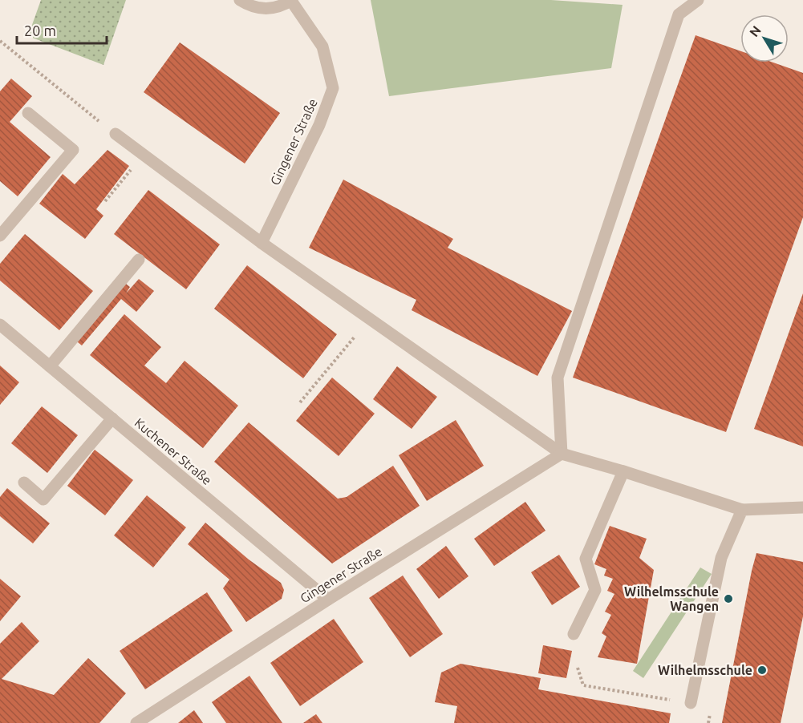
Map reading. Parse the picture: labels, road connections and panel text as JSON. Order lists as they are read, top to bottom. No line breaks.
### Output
{"streets":{"street":["Gingener Straße","Kuchener Straße"]},"crossings":[["Gingener Straße","Kuchener Straße"]],"places":["Wilhelmsschule Wangen","Wilhelmsschule"],"scale_bar":"20 m","north":"top left"}
